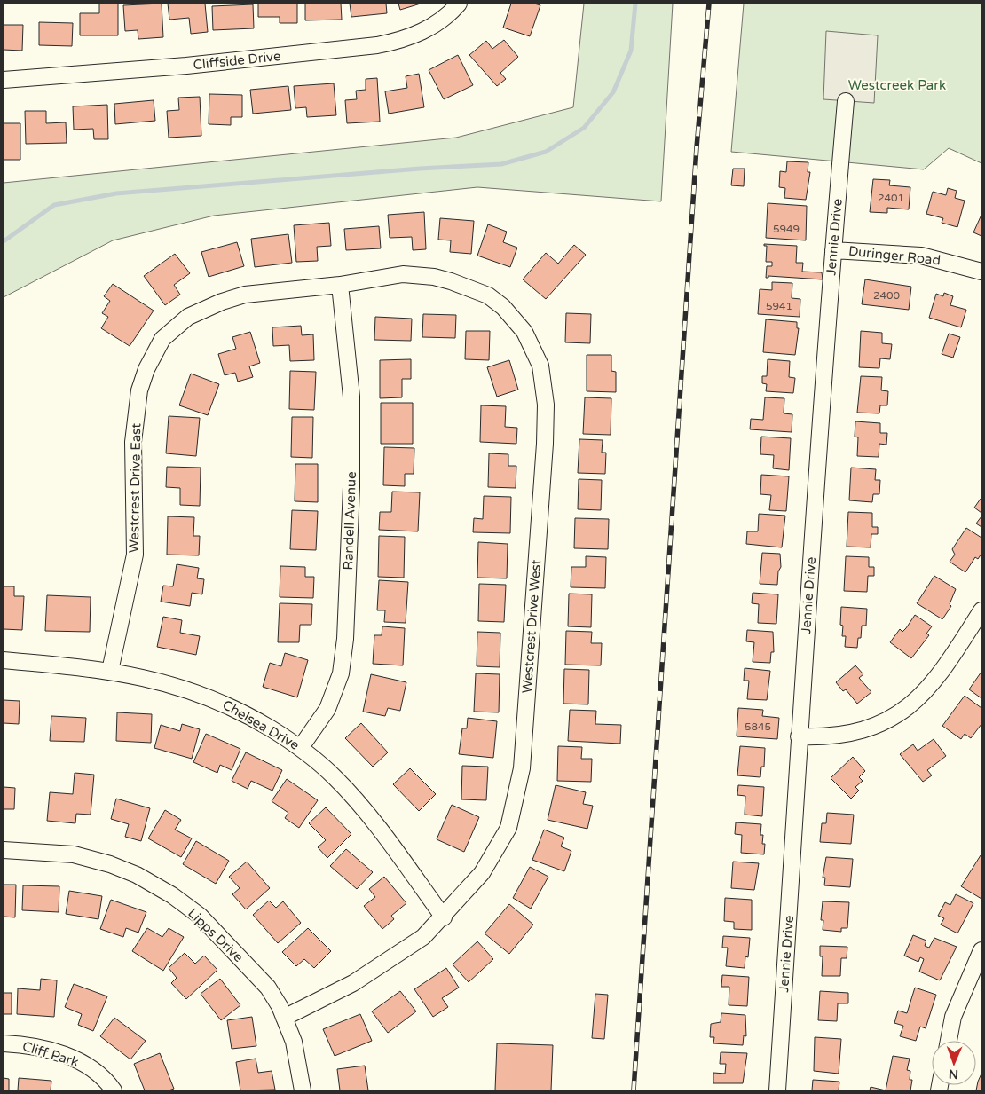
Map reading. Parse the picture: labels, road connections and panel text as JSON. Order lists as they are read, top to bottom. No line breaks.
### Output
{"streets":{"street":["Cliffside Drive","Jennie Drive","Duringer Road","Westcrest Drive East","Randell Avenue","Westcrest Drive West","Chelsea Drive","Lipps Drive","Cliff Park"]},"crossings":[["Jennie Drive","Duringer Road"],["Westcrest Drive East","Randell Avenue"],["Westcrest Drive East","Westcrest Drive West"],["Westcrest Drive East","Chelsea Drive"],["Randell Avenue","Westcrest Drive West"],["Randell Avenue","Chelsea Drive"],["Westcrest Drive West","Chelsea Drive"],["Westcrest Drive West","Lipps Drive"]],"parks":["Westcreek Park"],"house_numbers":["2401","5949","2400","5941","5845"],"north":"bottom"}
